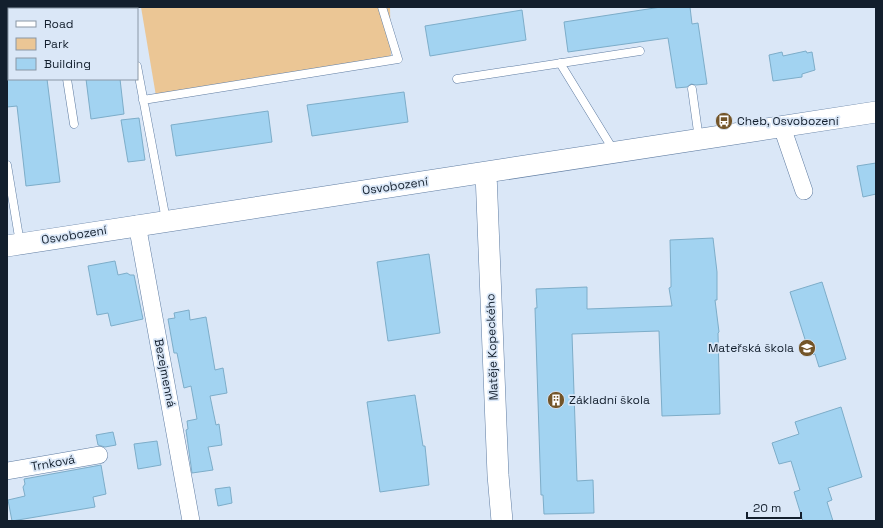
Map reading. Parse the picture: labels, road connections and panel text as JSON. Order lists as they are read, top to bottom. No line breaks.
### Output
{"streets":{"street":["Osvobození","Matěje Kopeckého","Bezejmenná","Trnková"]},"crossings":[["Osvobození","Matěje Kopeckého"],["Osvobození","Bezejmenná"]],"places":{"bus stop":["Cheb, Osvobození"],"school or university":["Mateřská škola"],"building":["Základní škola"]},"legend":["Road","Park","Building"],"scale_bar":"20 m"}
